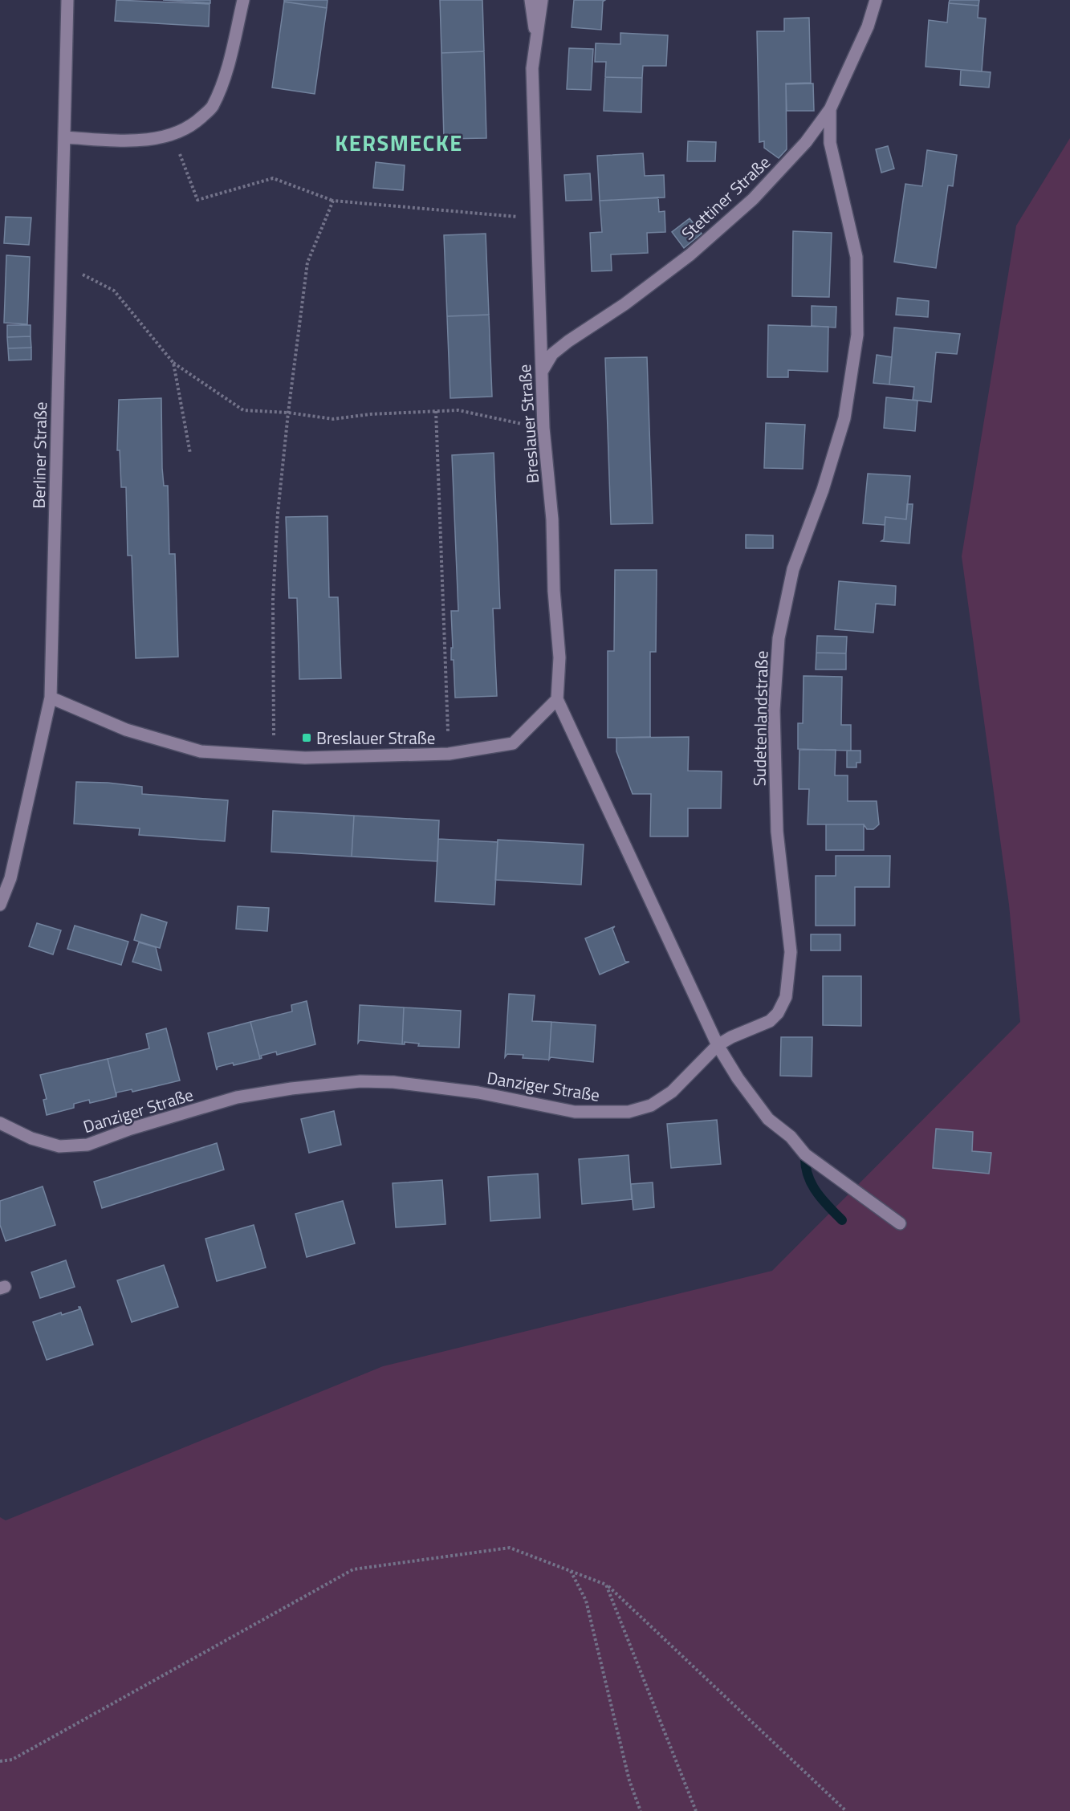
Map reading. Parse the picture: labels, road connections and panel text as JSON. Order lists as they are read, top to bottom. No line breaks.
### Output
{"streets":{"street":["Stettiner Straße","Breslauer Straße","Berliner Straße","Sudetenlandstraße","Danziger Straße"]},"crossings":[["Stettiner Straße","Breslauer Straße"],["Stettiner Straße","Sudetenlandstraße"],["Sudetenlandstraße","Danziger Straße"]],"districts":["KERSMECKE"],"places":{"transit":["Breslauer Straße"]}}
